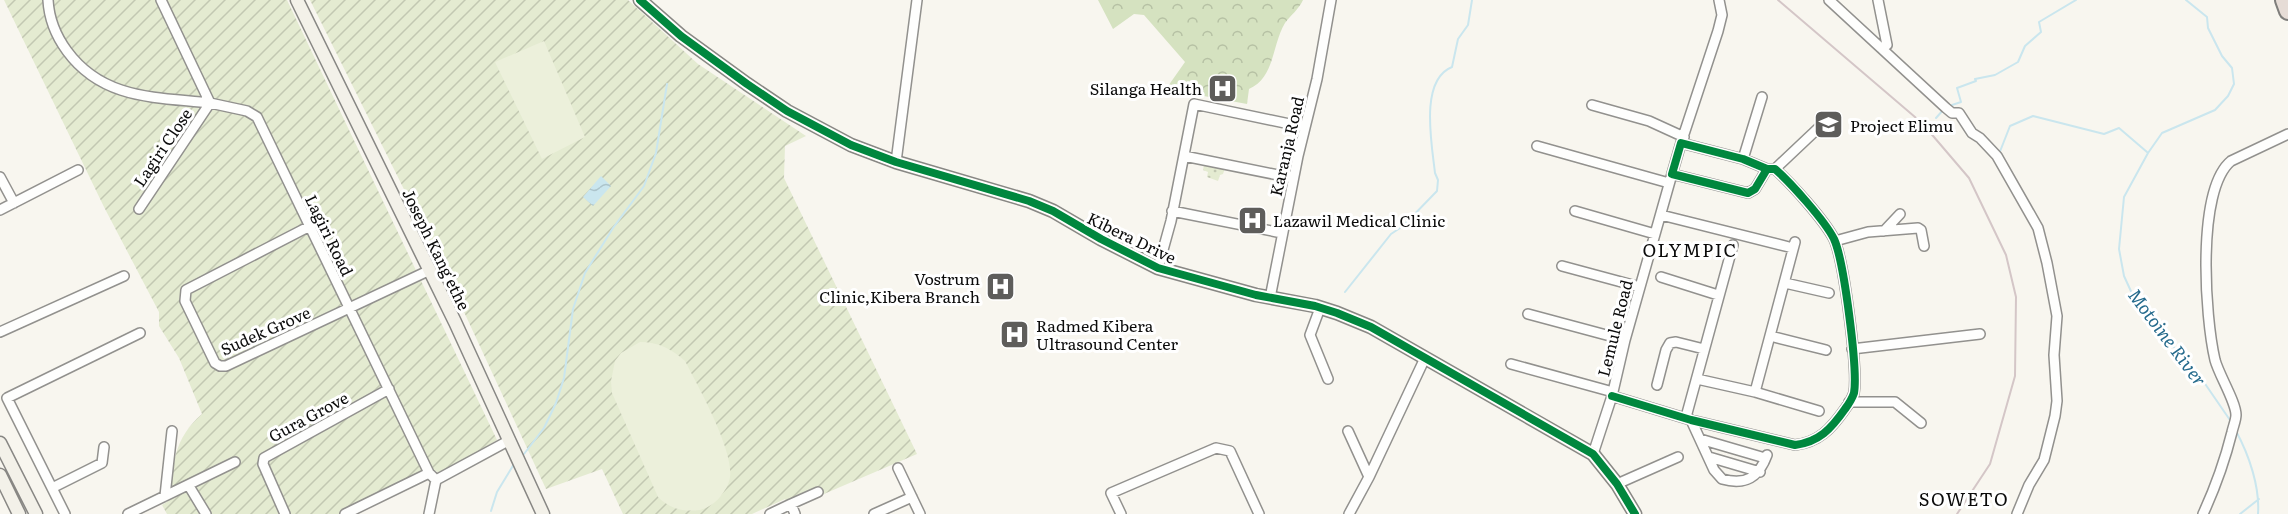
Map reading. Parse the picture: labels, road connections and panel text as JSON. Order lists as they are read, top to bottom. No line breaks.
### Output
{"streets":{"street":["Karanja Road","Lagiri Close","Lagiri Road","Kibera Drive","Joseph Kang'ethe","Lemule Road","Sudek Grove","Gura Grove"]},"crossings":[["Karanja Road","Kibera Drive"],["Lagiri Close","Lagiri Road"],["Lagiri Road","Sudek Grove"],["Lagiri Road","Gura Grove"],["Kibera Drive","Lemule Road"],["Joseph Kang'ethe","Sudek Grove"]],"districts":["OLYMPIC","SOWETO"],"water":["Motoine River"],"places":{"hospital":["Silanga Health","Lazawil Medical Clinic","Vostrum Clinic,Kibera Branch","Radmed Kibera Ultrasound Center"],"school or university":["Project Elimu"]}}
